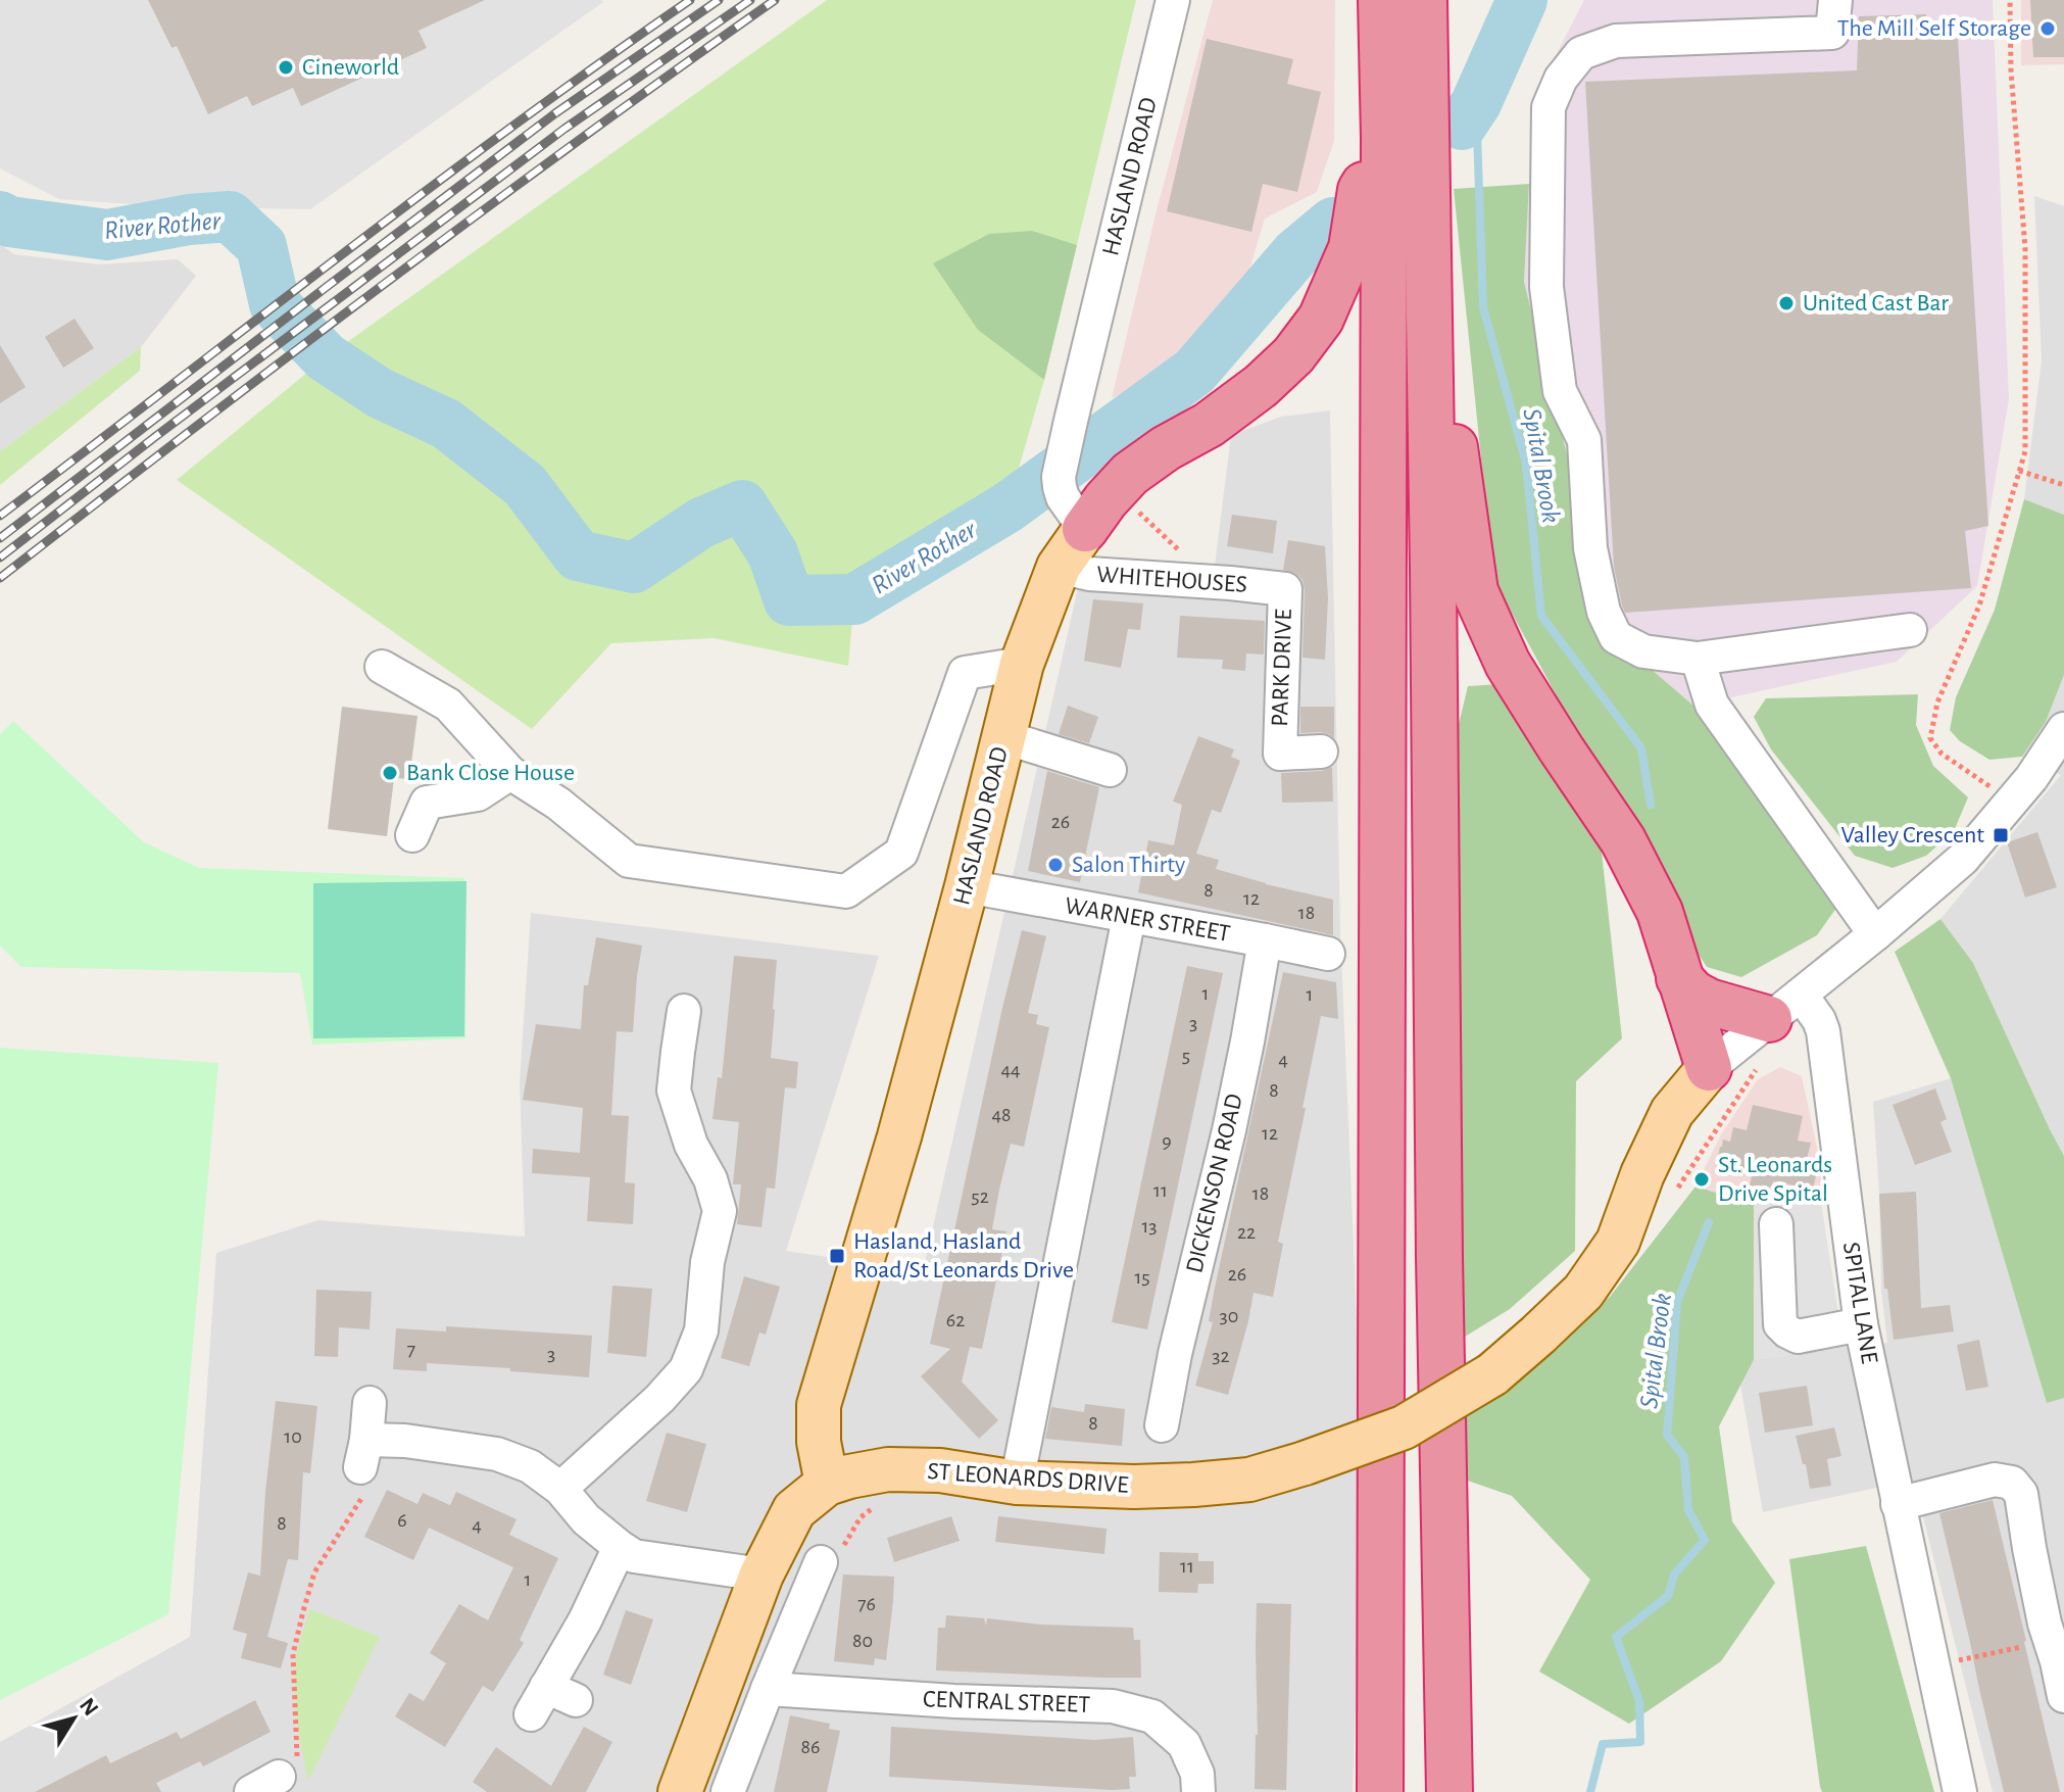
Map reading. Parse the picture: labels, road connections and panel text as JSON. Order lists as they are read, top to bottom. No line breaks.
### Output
{"streets":{"main road":["HASLAND ROAD","ST LEONARDS DRIVE"],"street":["WHITEHOUSES","PARK DRIVE","WARNER STREET","DICKENSON ROAD","SPITAL LANE","CENTRAL STREET"]},"crossings":[["HASLAND ROAD","WHITEHOUSES"],["HASLAND ROAD","WARNER STREET"],["HASLAND ROAD","ST LEONARDS DRIVE"],["WHITEHOUSES","PARK DRIVE"],["WARNER STREET","DICKENSON ROAD"],["SPITAL LANE","ST LEONARDS DRIVE"]],"water":["River Rother","Spital Brook"],"places":{"other":["The Mill Self Storage","Cineworld","United Cast Bar","Bank Close House","Salon Thirty","St. Leonards Drive Spital"],"transit":["Valley Crescent","Hasland, Hasland Road/St Leonards Drive"]},"house_numbers":["26","8","12","18","1","1","3","5","4","44","8","48","12","9","11","18","52","13","22","26","15","30","62","7","3","32","8","10","6","8","4","11","1","76","80","86"],"north":"top right"}
